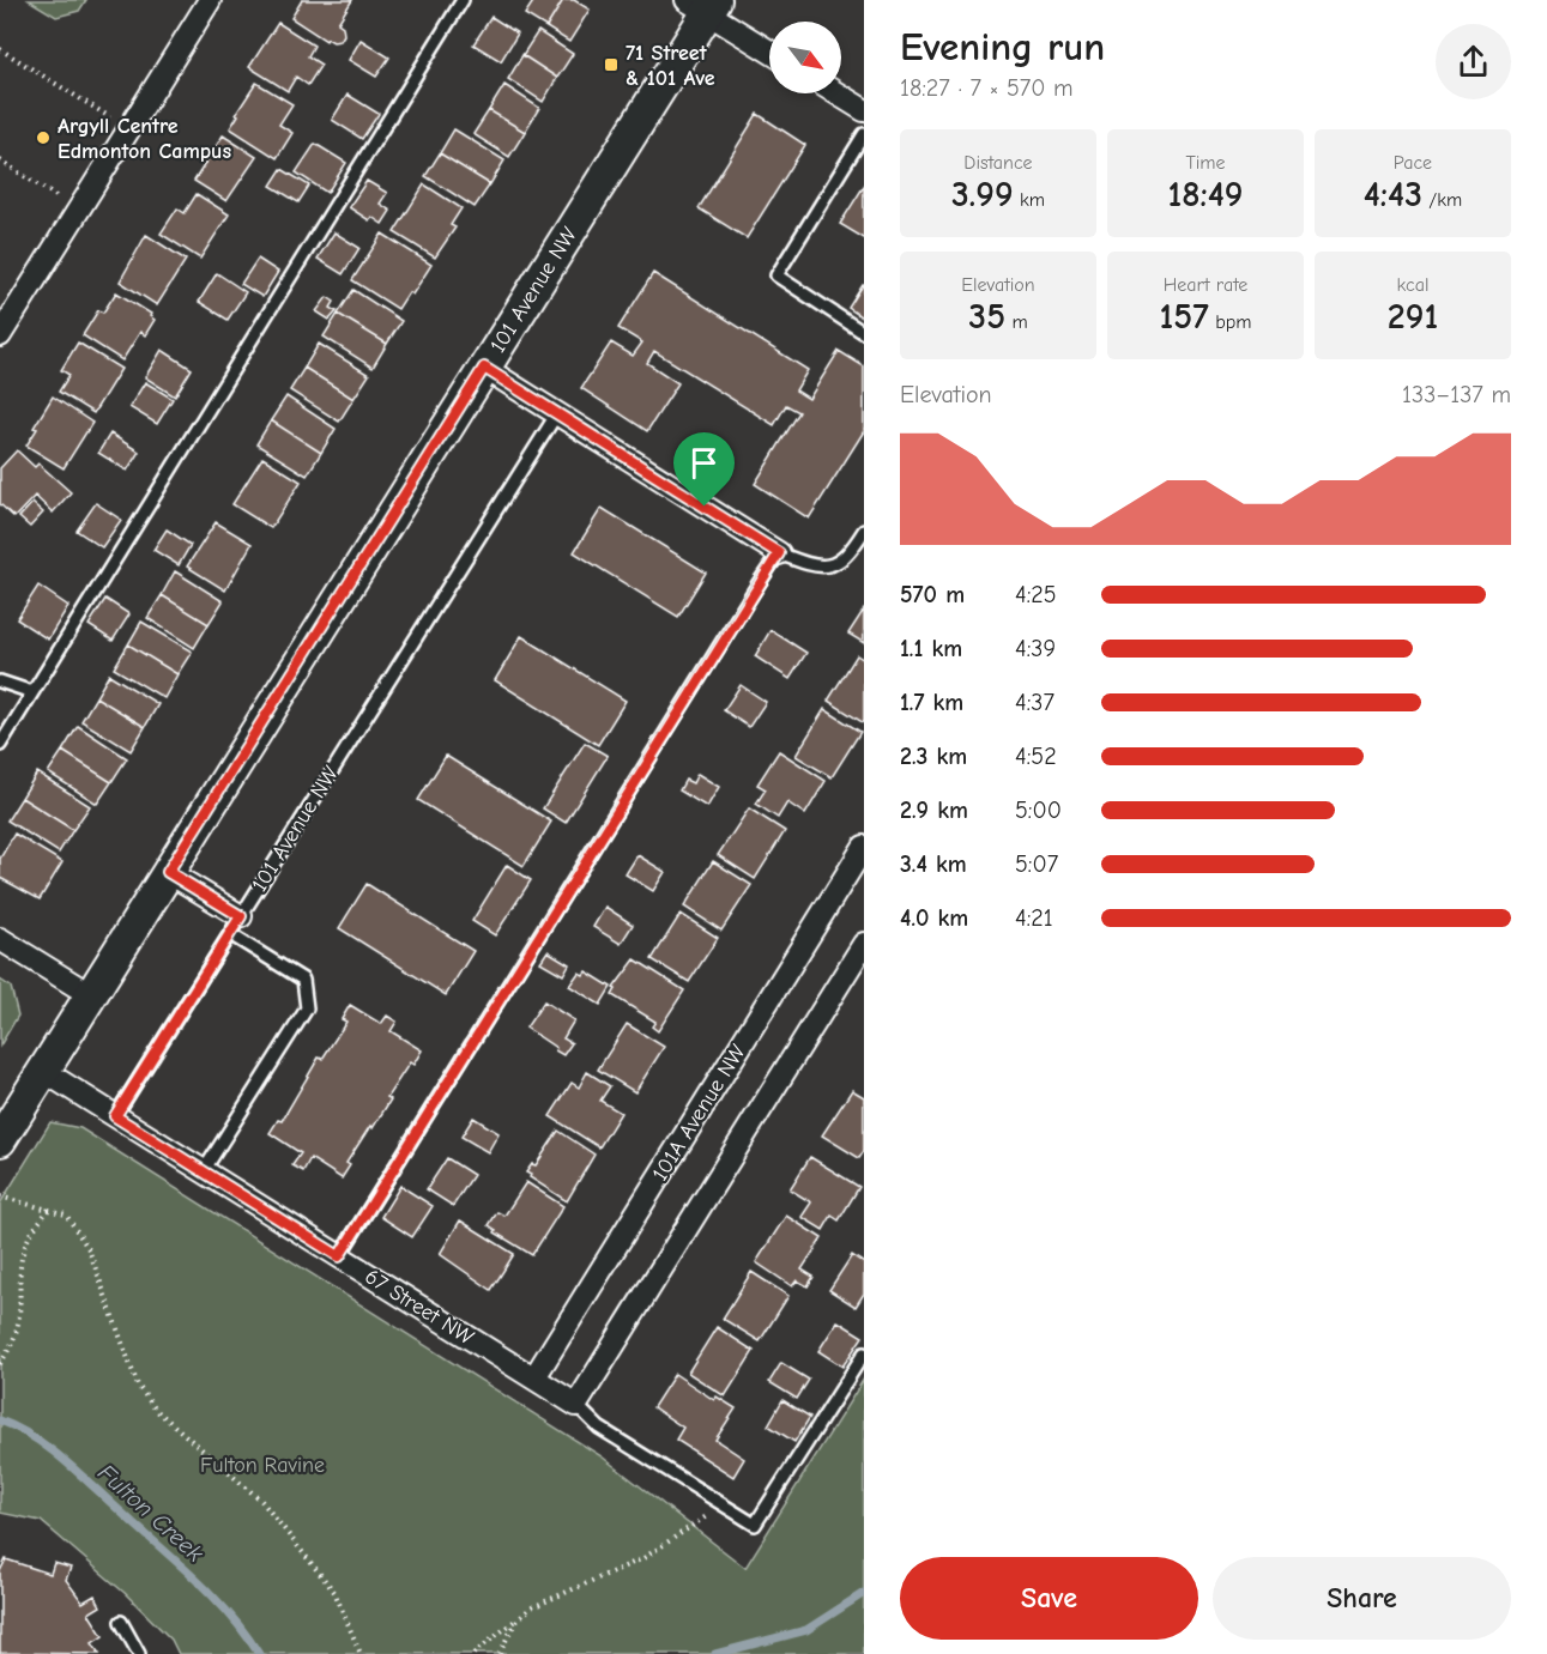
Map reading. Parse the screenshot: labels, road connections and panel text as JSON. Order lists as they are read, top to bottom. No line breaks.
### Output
{"streets":{"main road":["101 Avenue NW"],"street":["101A Avenue NW","67 Street NW"]},"crossings":[["101 Avenue NW","67 Street NW"],["101A Avenue NW","67 Street NW"]],"water":["Fulton Creek"],"parks":["Fulton Ravine"],"places":{"transit":["71 Street & 101 Ave"],"other":["Argyll Centre Edmonton Campus"]},"north":"bottom right","page":{"heading":["Evening run","18:27 · 7 × 570 m"],"stats":[["Distance","3.99 km"],["Time","18:49"],["Pace","4:43 /km"],["Elevation","35 m"],["Heart rate","157 bpm"],["kcal","291"]],"chart":["Elevation","133–137 m"],"list":[{"name":"570 m","note":"4:25"},{"name":"1.1 km","note":"4:39"},{"name":"1.7 km","note":"4:37"},{"name":"2.3 km","note":"4:52"},{"name":"2.9 km","note":"5:00"},{"name":"3.4 km","note":"5:07"},{"name":"4.0 km","note":"4:21"}],"buttons":["Save","Share"]}}
